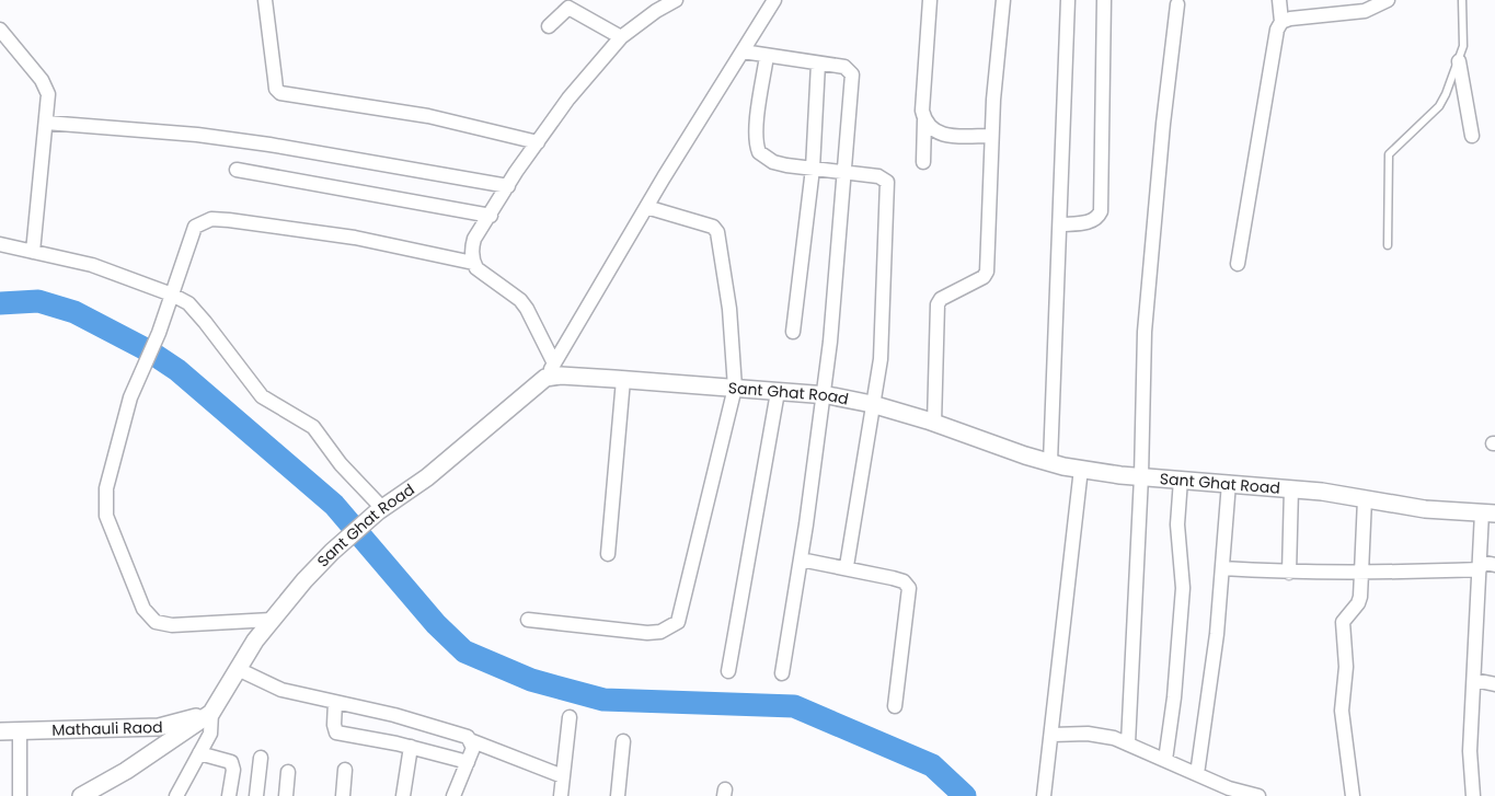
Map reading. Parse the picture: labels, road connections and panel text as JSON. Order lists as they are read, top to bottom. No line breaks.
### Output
{"streets":{"street":["Sant Ghat Road","Mathauli Raod"]},"crossings":[["Sant Ghat Road","Mathauli Raod"]]}
